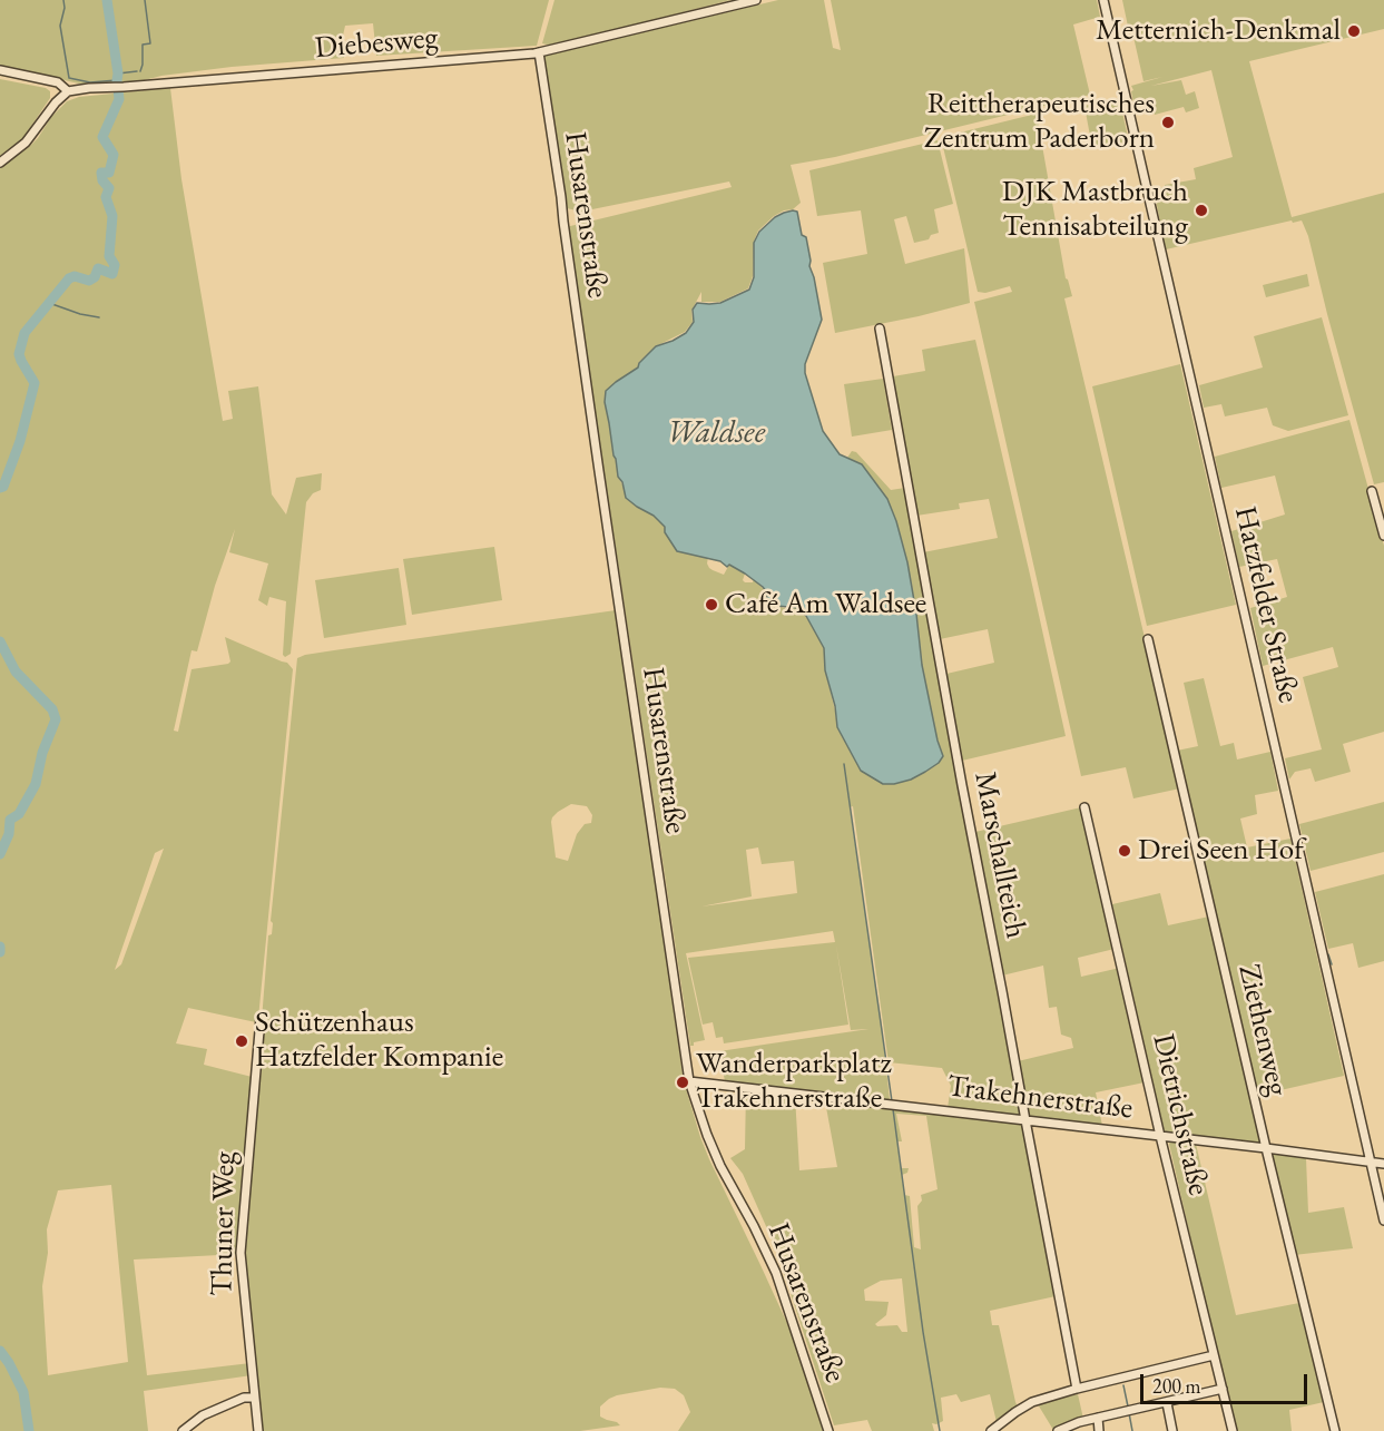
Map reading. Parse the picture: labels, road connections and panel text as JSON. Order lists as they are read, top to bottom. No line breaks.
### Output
{"streets":{"street":["Diebesweg","Husarenstraße","Hatzfelder Straße","Marschallteich","Ziethenweg","Trakehnerstraße","Dietrichstraße","Thuner Weg"]},"crossings":[["Diebesweg","Husarenstraße"],["Husarenstraße","Trakehnerstraße"],["Hatzfelder Straße","Trakehnerstraße"],["Marschallteich","Trakehnerstraße"],["Ziethenweg","Trakehnerstraße"],["Trakehnerstraße","Dietrichstraße"]],"water":["Waldsee"],"places":["Metternich-Denkmal","Reittherapeutisches Zentrum Paderborn","DJK Mastbruch Tennisabteilung","Café Am Waldsee","Drei Seen Hof","Schützenhaus Hatzfelder Kompanie","Wanderparkplatz Trakehnerstraße"],"scale_bar":"200 m"}
